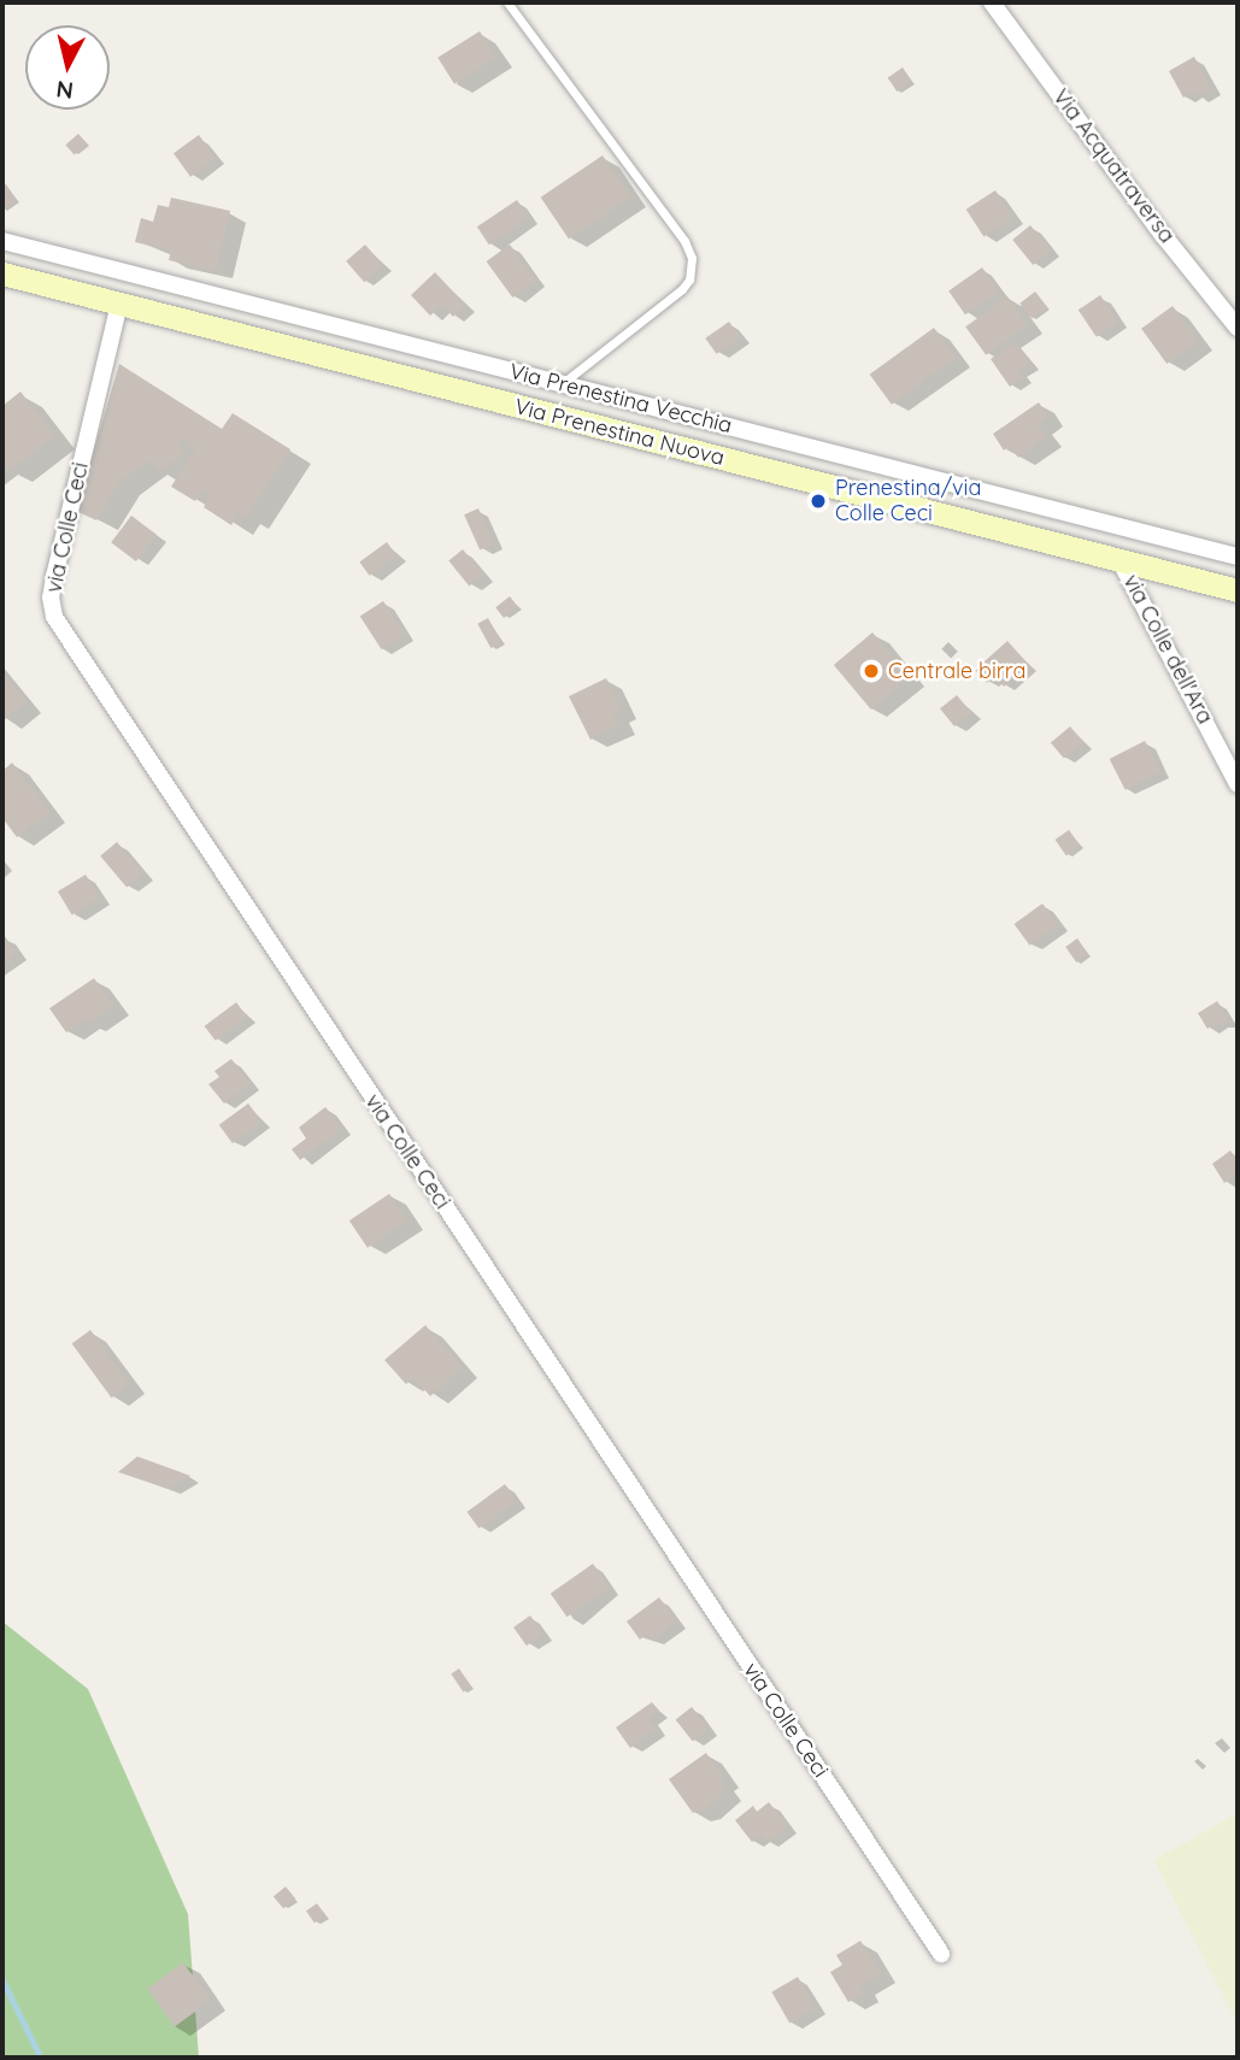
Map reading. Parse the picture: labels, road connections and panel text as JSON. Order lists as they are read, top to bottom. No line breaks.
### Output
{"streets":{"main road":["Via Prenestina Nuova"],"street":["Via Acquatraversa","Via Prenestina Vecchia","via Colle Ceci","via Colle dell'Ara"]},"crossings":[["Via Prenestina Nuova","via Colle Ceci"],["Via Prenestina Nuova","via Colle dell'Ara"]],"places":["Prenestina/via Colle Ceci","Centrale birra"],"north":"bottom"}
